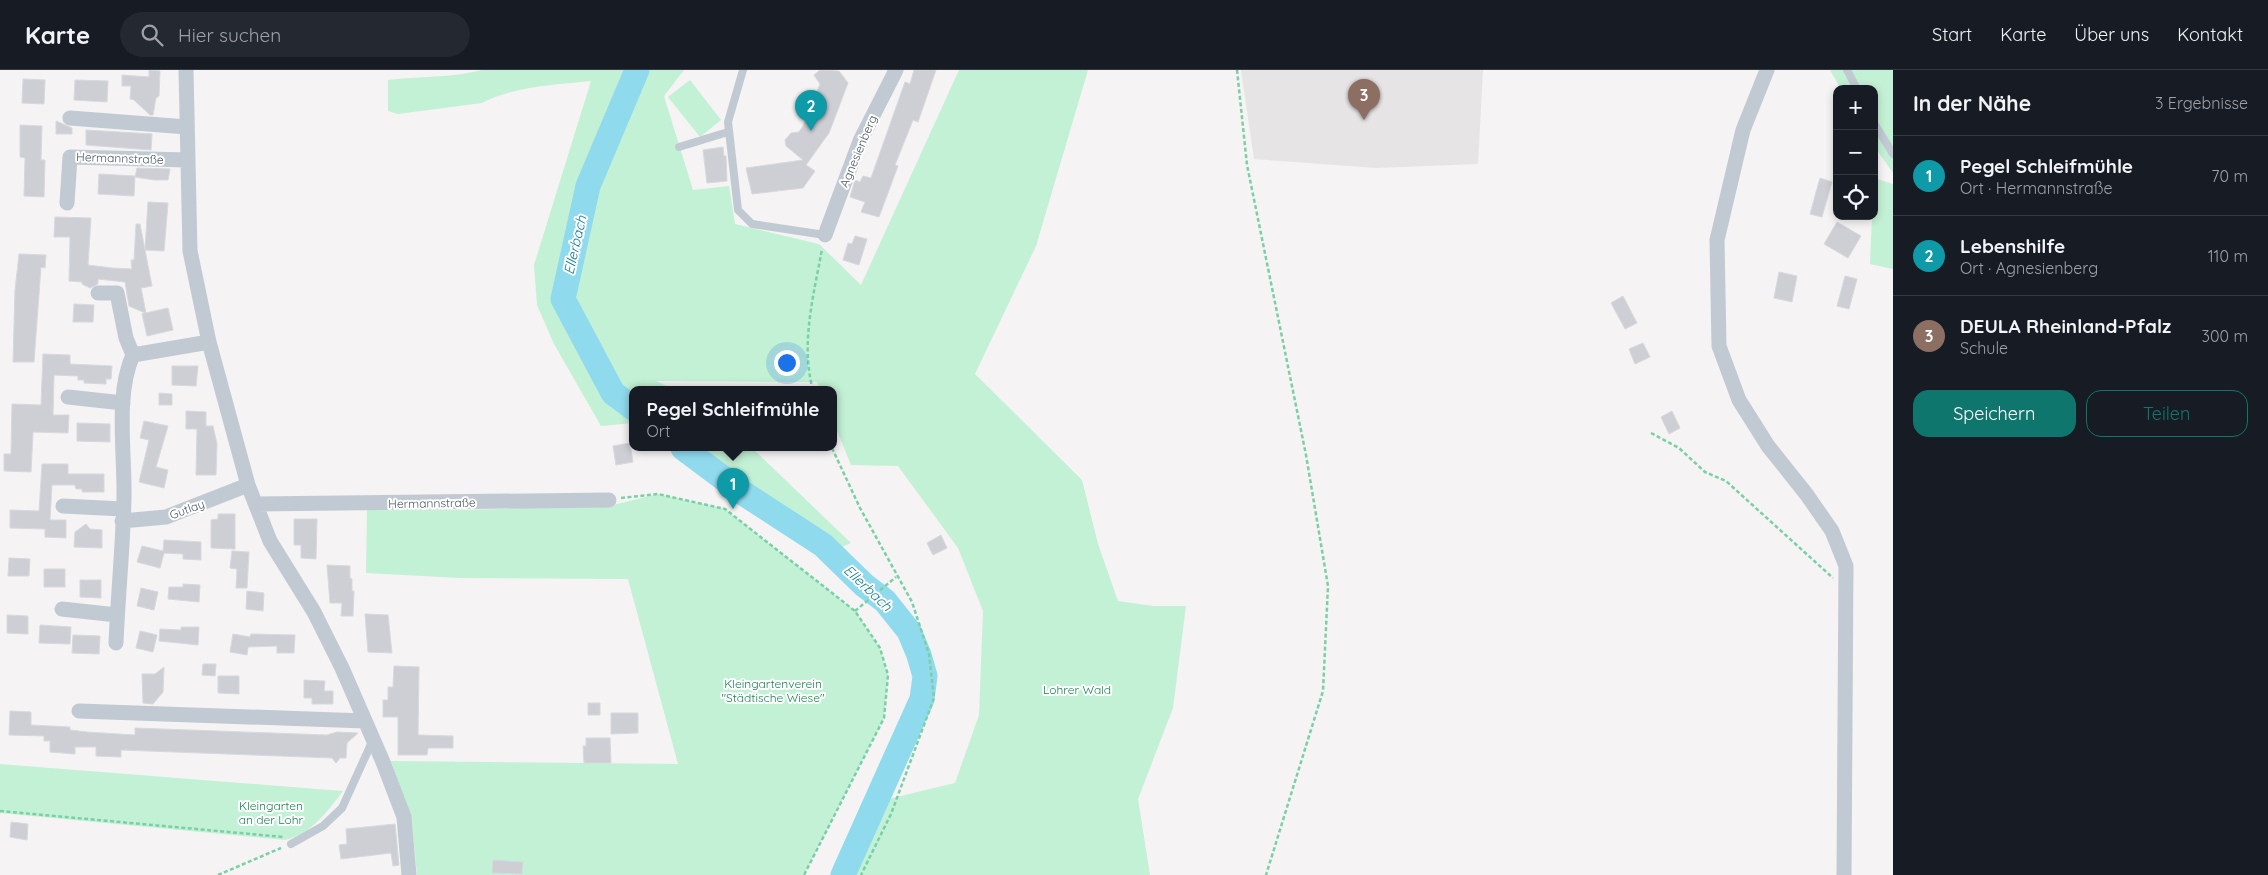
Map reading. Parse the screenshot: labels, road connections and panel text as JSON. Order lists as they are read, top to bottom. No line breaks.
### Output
{"streets":{"street":["Agnesienberg","Hermannstraße","Gutlay"]},"water":["Ellerbach"],"parks":["Kleingartenverein \"Städtische Wiese\"","Lohrer Wald","Kleingarten an der Lohr"],"page":{"header":"Karte","search":"Hier suchen","nav":["Start","Karte","Über uns","Kontakt"],"heading":["In der Nähe","3 Ergebnisse"],"pins":["3","2","1"],"map_buttons":["+","−"],"list":[{"mark":"1","name":"Pegel Schleifmühle","note":"Ort · Hermannstraße","value":"70 m"},{"mark":"2","name":"Lebenshilfe","note":"Ort · Agnesienberg","value":"110 m"},{"mark":"3","name":"DEULA Rheinland-Pfalz","note":"Schule","value":"300 m"}],"buttons":["Speichern","Teilen"],"popup":["Pegel Schleifmühle","Ort"]}}
